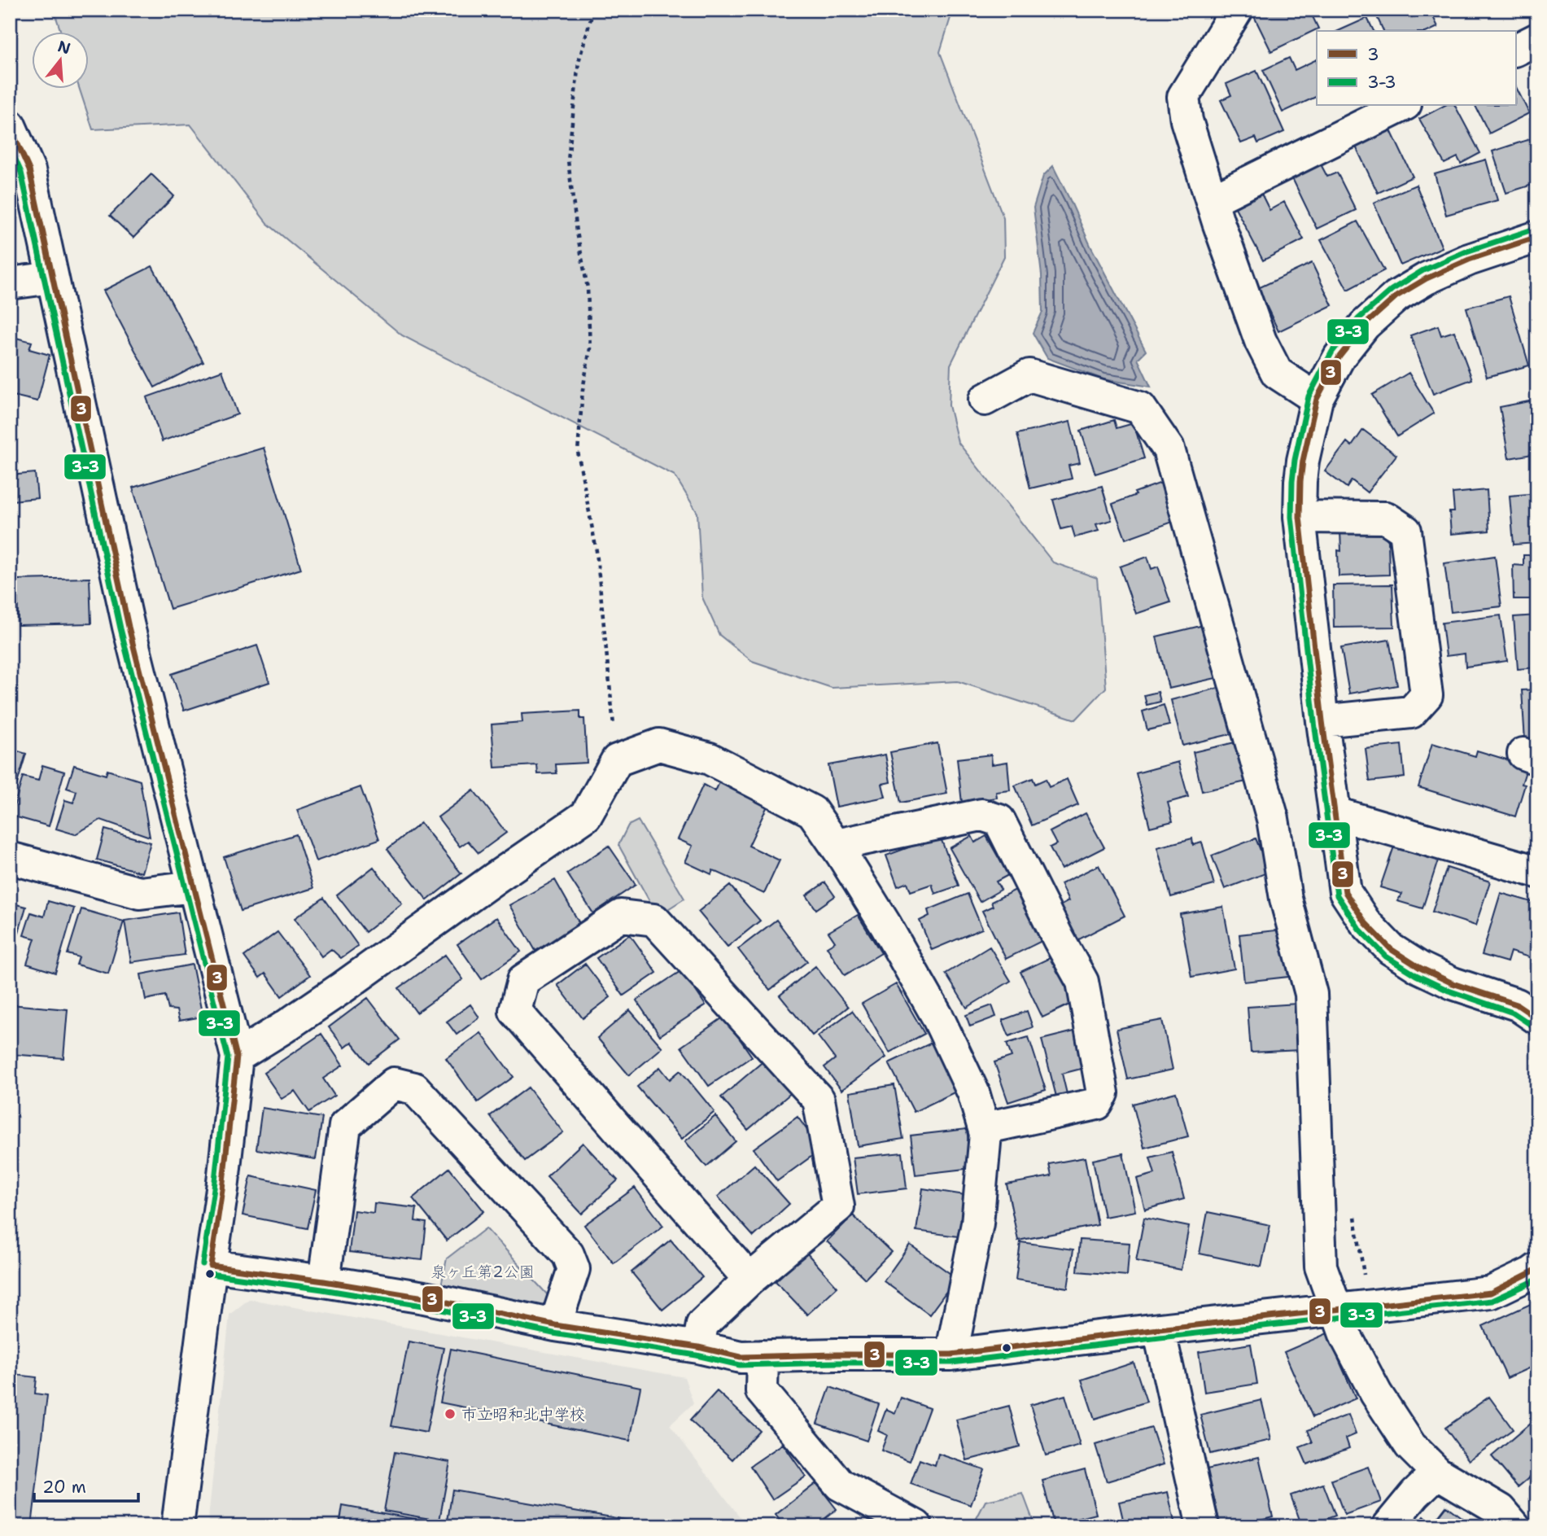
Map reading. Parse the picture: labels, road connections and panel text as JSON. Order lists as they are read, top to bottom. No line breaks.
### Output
{"parks":["泉ヶ丘第2公園"],"places":["市立昭和北中学校"],"lines":["transit line 3","transit line 3-3"],"legend":["3","3-3"],"scale_bar":"20 m","north":"top"}
